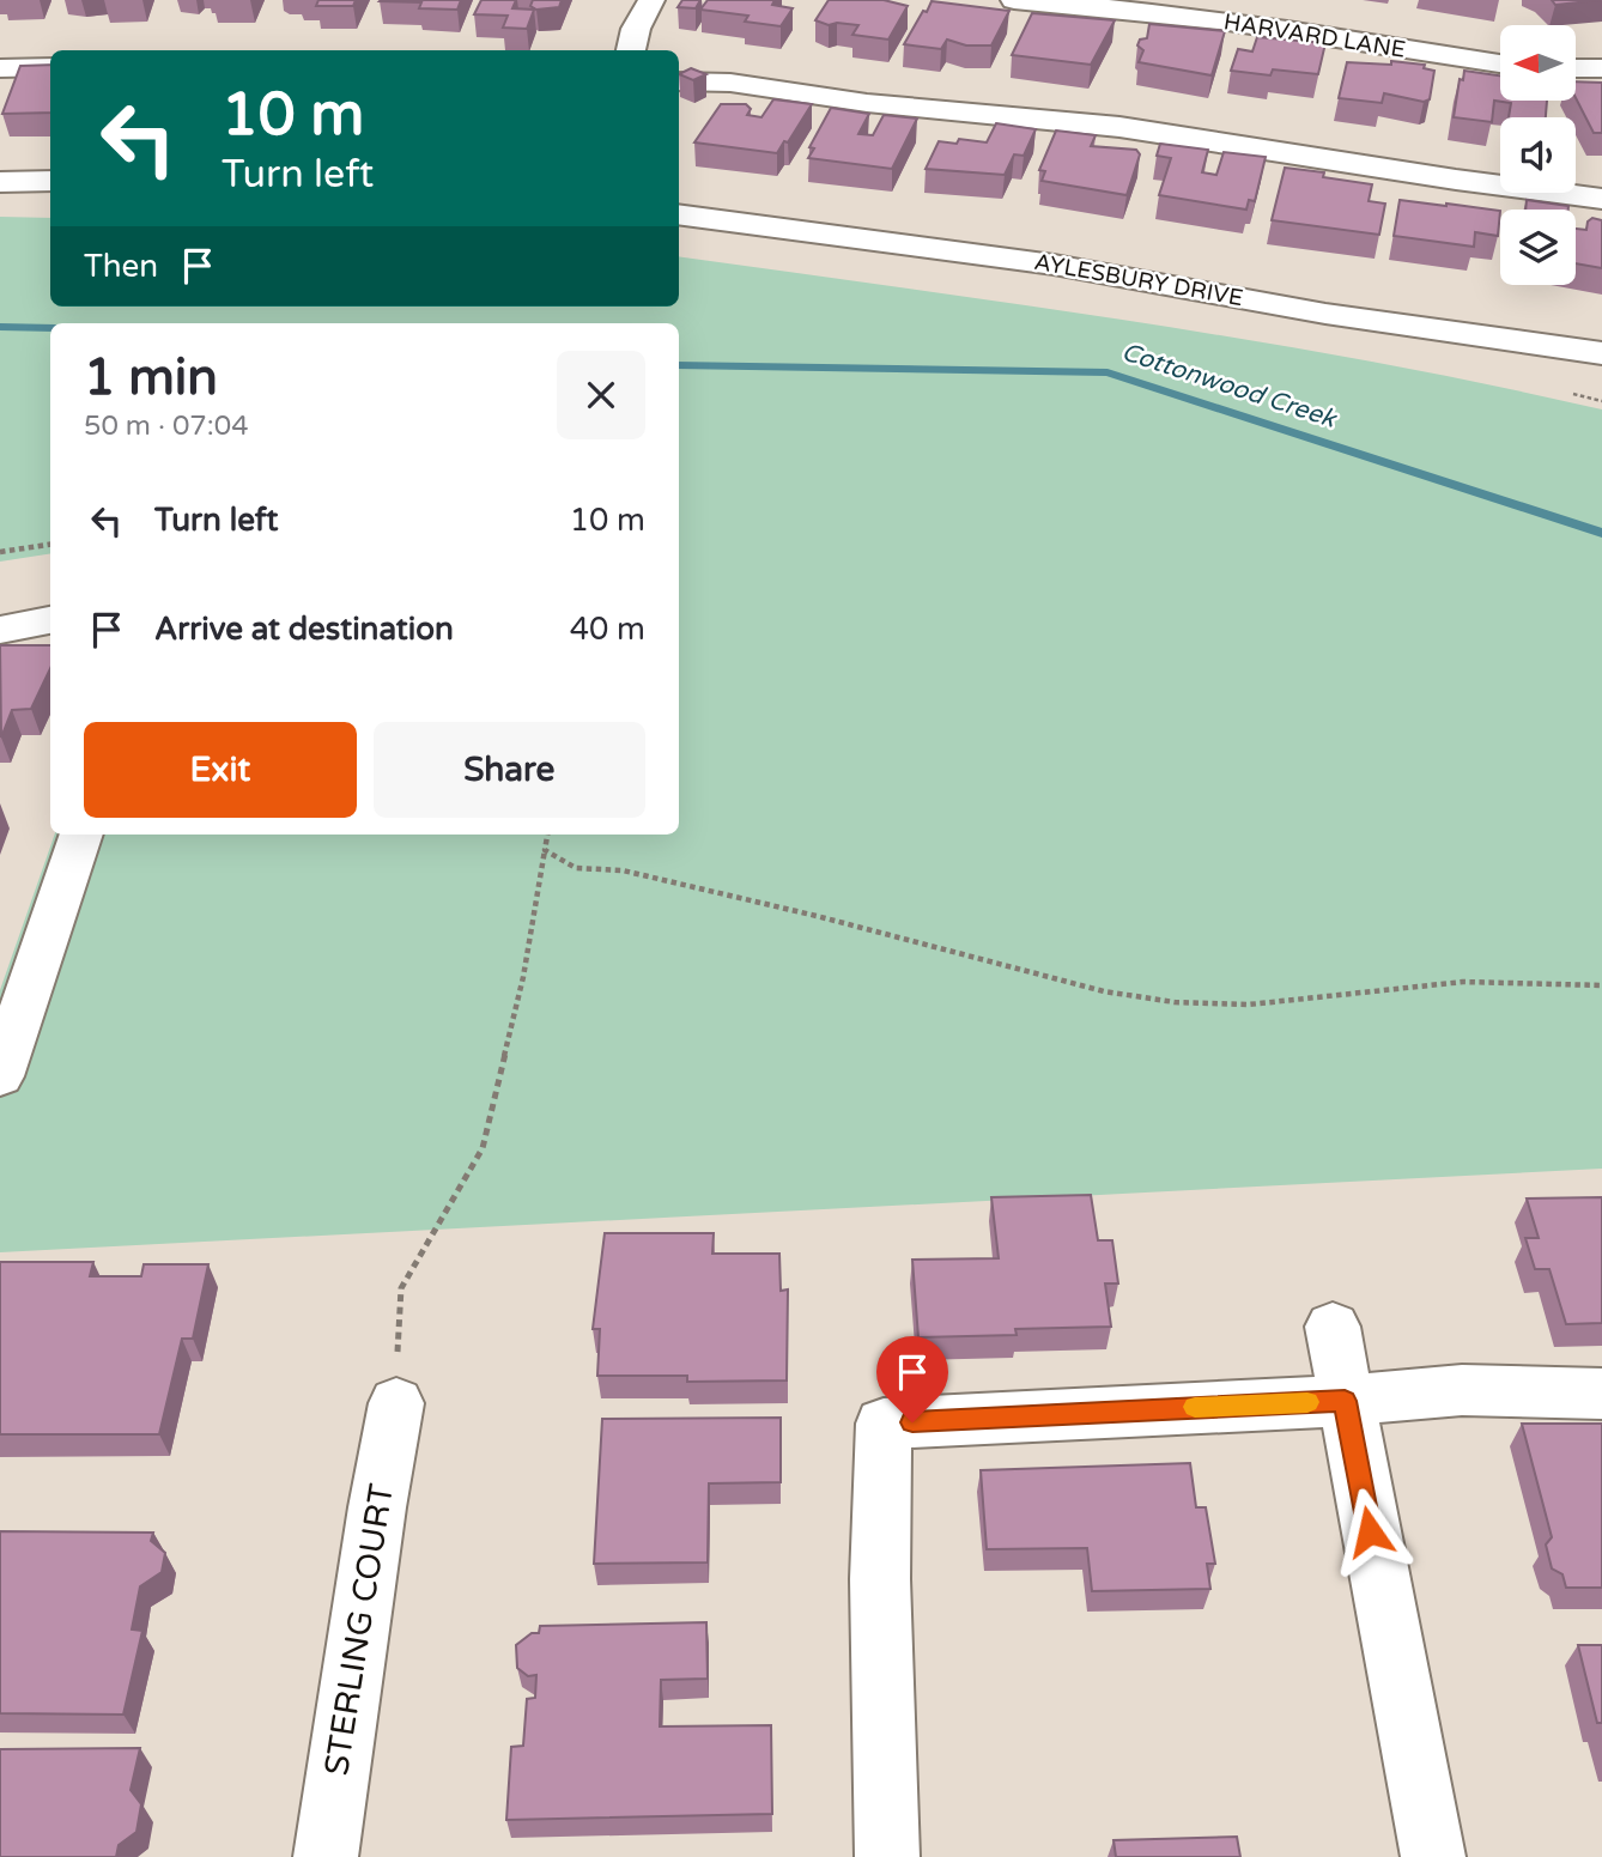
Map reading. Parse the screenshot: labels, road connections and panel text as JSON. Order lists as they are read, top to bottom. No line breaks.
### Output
{"streets":{"street":["HARVARD LANE","AYLESBURY DRIVE","STERLING COURT"]},"water":["Cottonwood Creek"],"north":"left","page":{"turn":["10 m","Turn left"],"then":"Then","heading":["1 min","50 m · 07:04"],"list":[{"name":"Turn left","value":"10 m"},{"name":"Arrive at destination","value":"40 m"}],"buttons":["Exit","Share"]}}
